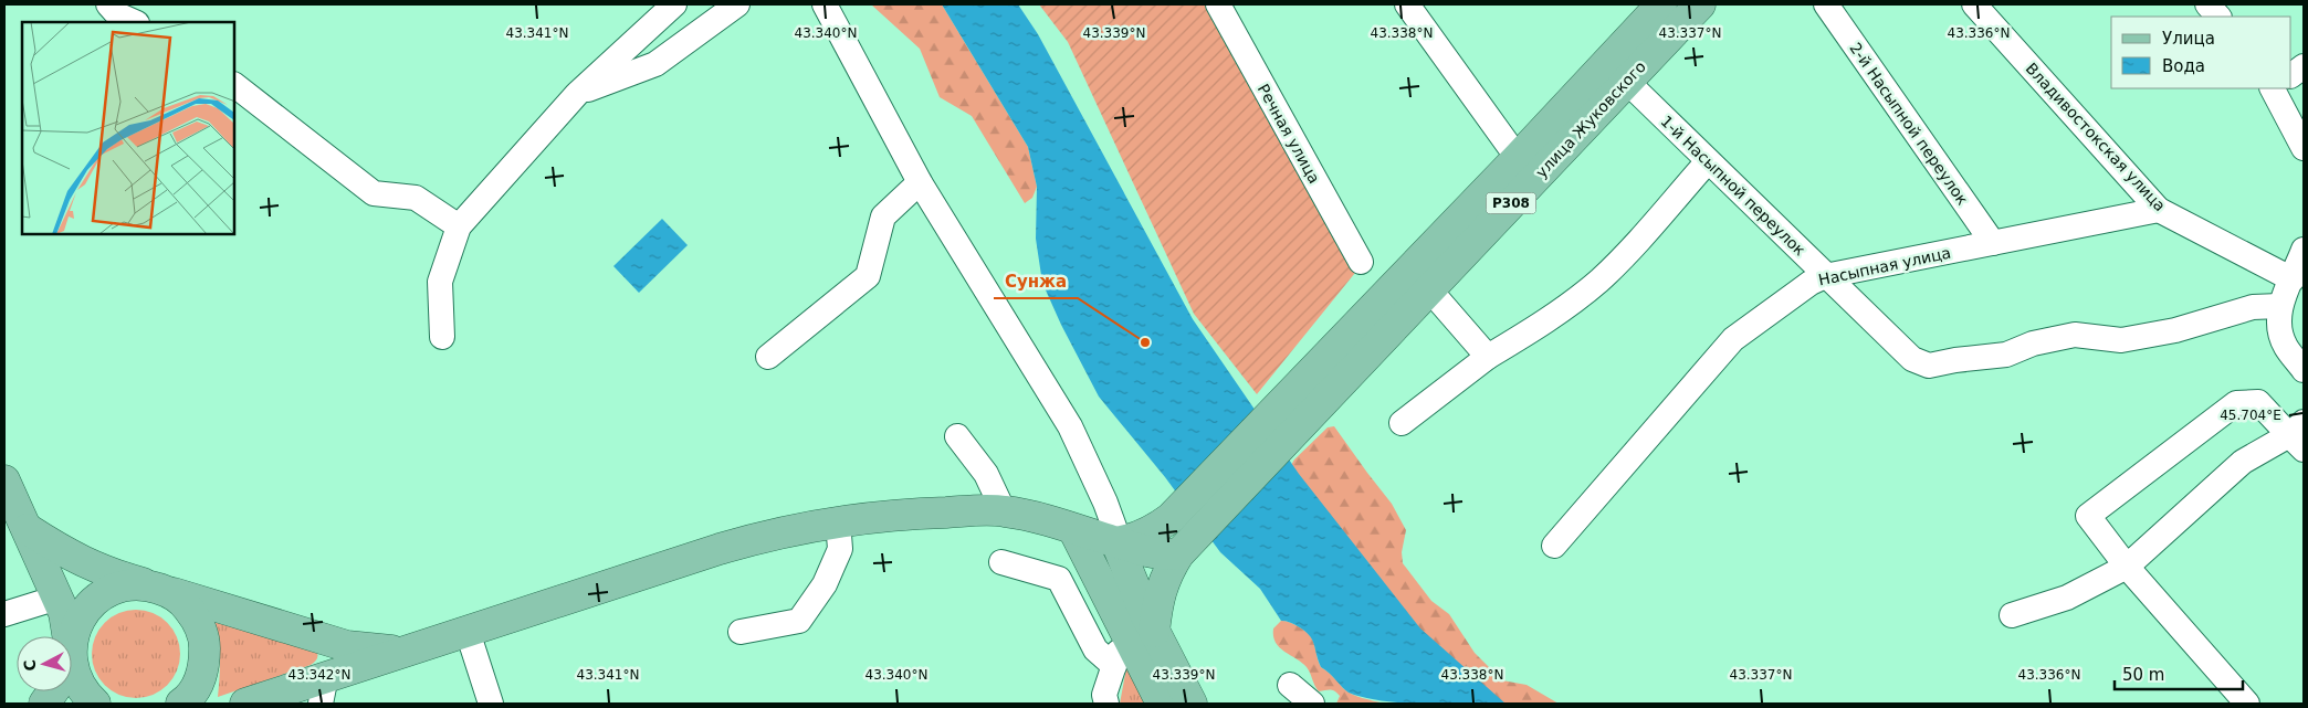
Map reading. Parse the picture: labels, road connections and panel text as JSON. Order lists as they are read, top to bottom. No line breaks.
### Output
{"streets":{"main road":["улица Жуковского","P308"],"street":["2-й Насыпной переулок","Речная улица","Владивостокская улица","1-й Насыпной переулок","Насыпная улица"]},"crossings":[["улица Жуковского","1-й Насыпной переулок"],["улица Жуковского","P308"],["2-й Насыпной переулок","Насыпная улица"],["Владивостокская улица","Насыпная улица"],["1-й Насыпной переулок","Насыпная улица"]],"places":["Сунжа"],"legend":["Улица","Вода"],"scale_bar":"50 m","north":"left","coordinates":["43.341°N","43.340°N","43.339°N","43.338°N","43.337°N","43.336°N","45.704°E","43.342°N"]}
